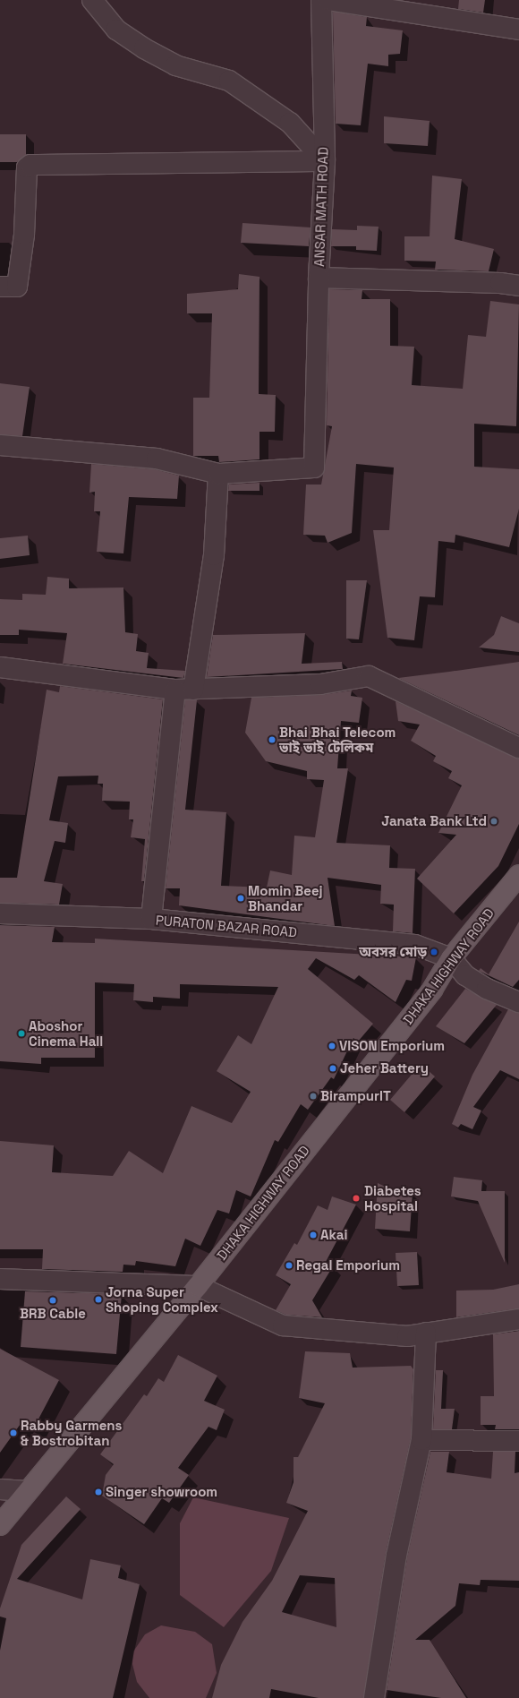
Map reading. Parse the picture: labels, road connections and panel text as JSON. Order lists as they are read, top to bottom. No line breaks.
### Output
{"streets":{"main road":["DHAKA HIGHWAY ROAD"],"street":["ANSAR MATH ROAD","PURATON BAZAR ROAD"]},"crossings":[["PURATON BAZAR ROAD","DHAKA HIGHWAY ROAD"]],"places":["Bhai Bhai Telecom ভাই ভাই টেলিকম","Janata Bank Ltd","Momin Beej Bhandar","অবসর মোড়","Aboshor Cinema Hall","VISON Emporium","Jeher Battery","BirampurIT","Diabetes Hospital","Akai","Regal Emporium","Jorna Super Shoping Complex","BRB Cable","Rabby Garmens & Bostrobitan","Singer showroom"]}
